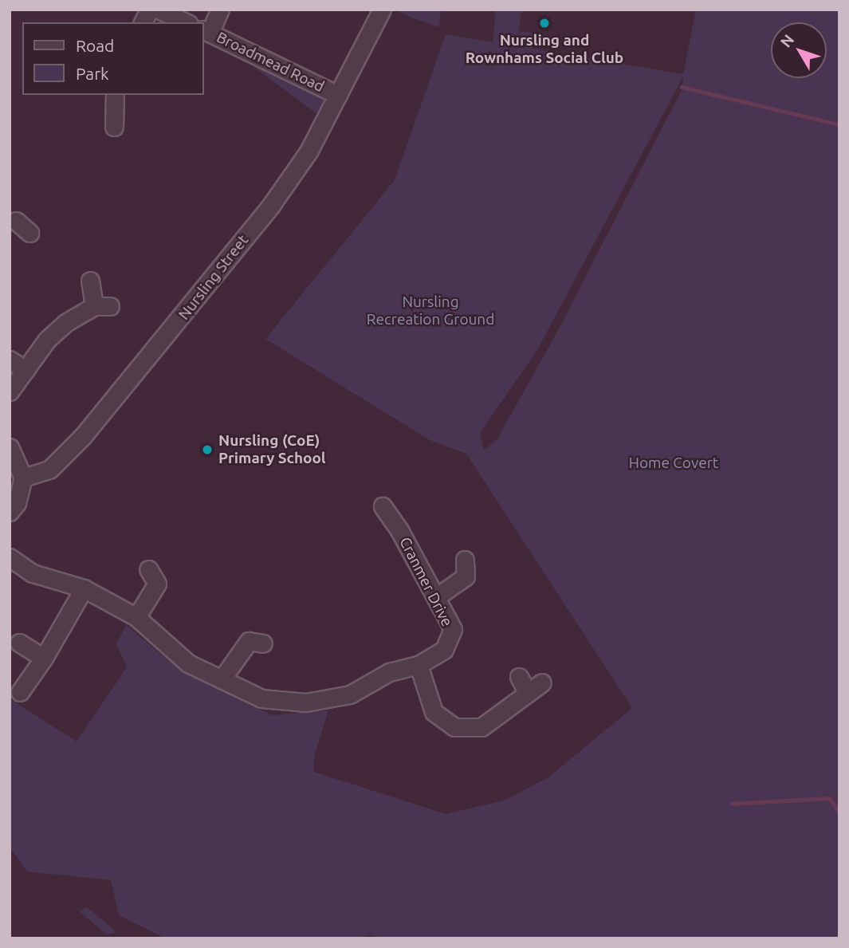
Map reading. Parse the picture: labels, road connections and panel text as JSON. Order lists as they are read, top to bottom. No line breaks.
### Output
{"streets":{"street":["Broadmead Road","Nursling Street","Cranmer Drive"]},"crossings":[["Broadmead Road","Nursling Street"]],"parks":["Nursling Recreation Ground","Home Covert"],"places":["Nursling and Rownhams Social Club","Nursling (CoE) Primary School"],"legend":["Road","Park"],"north":"top left"}
